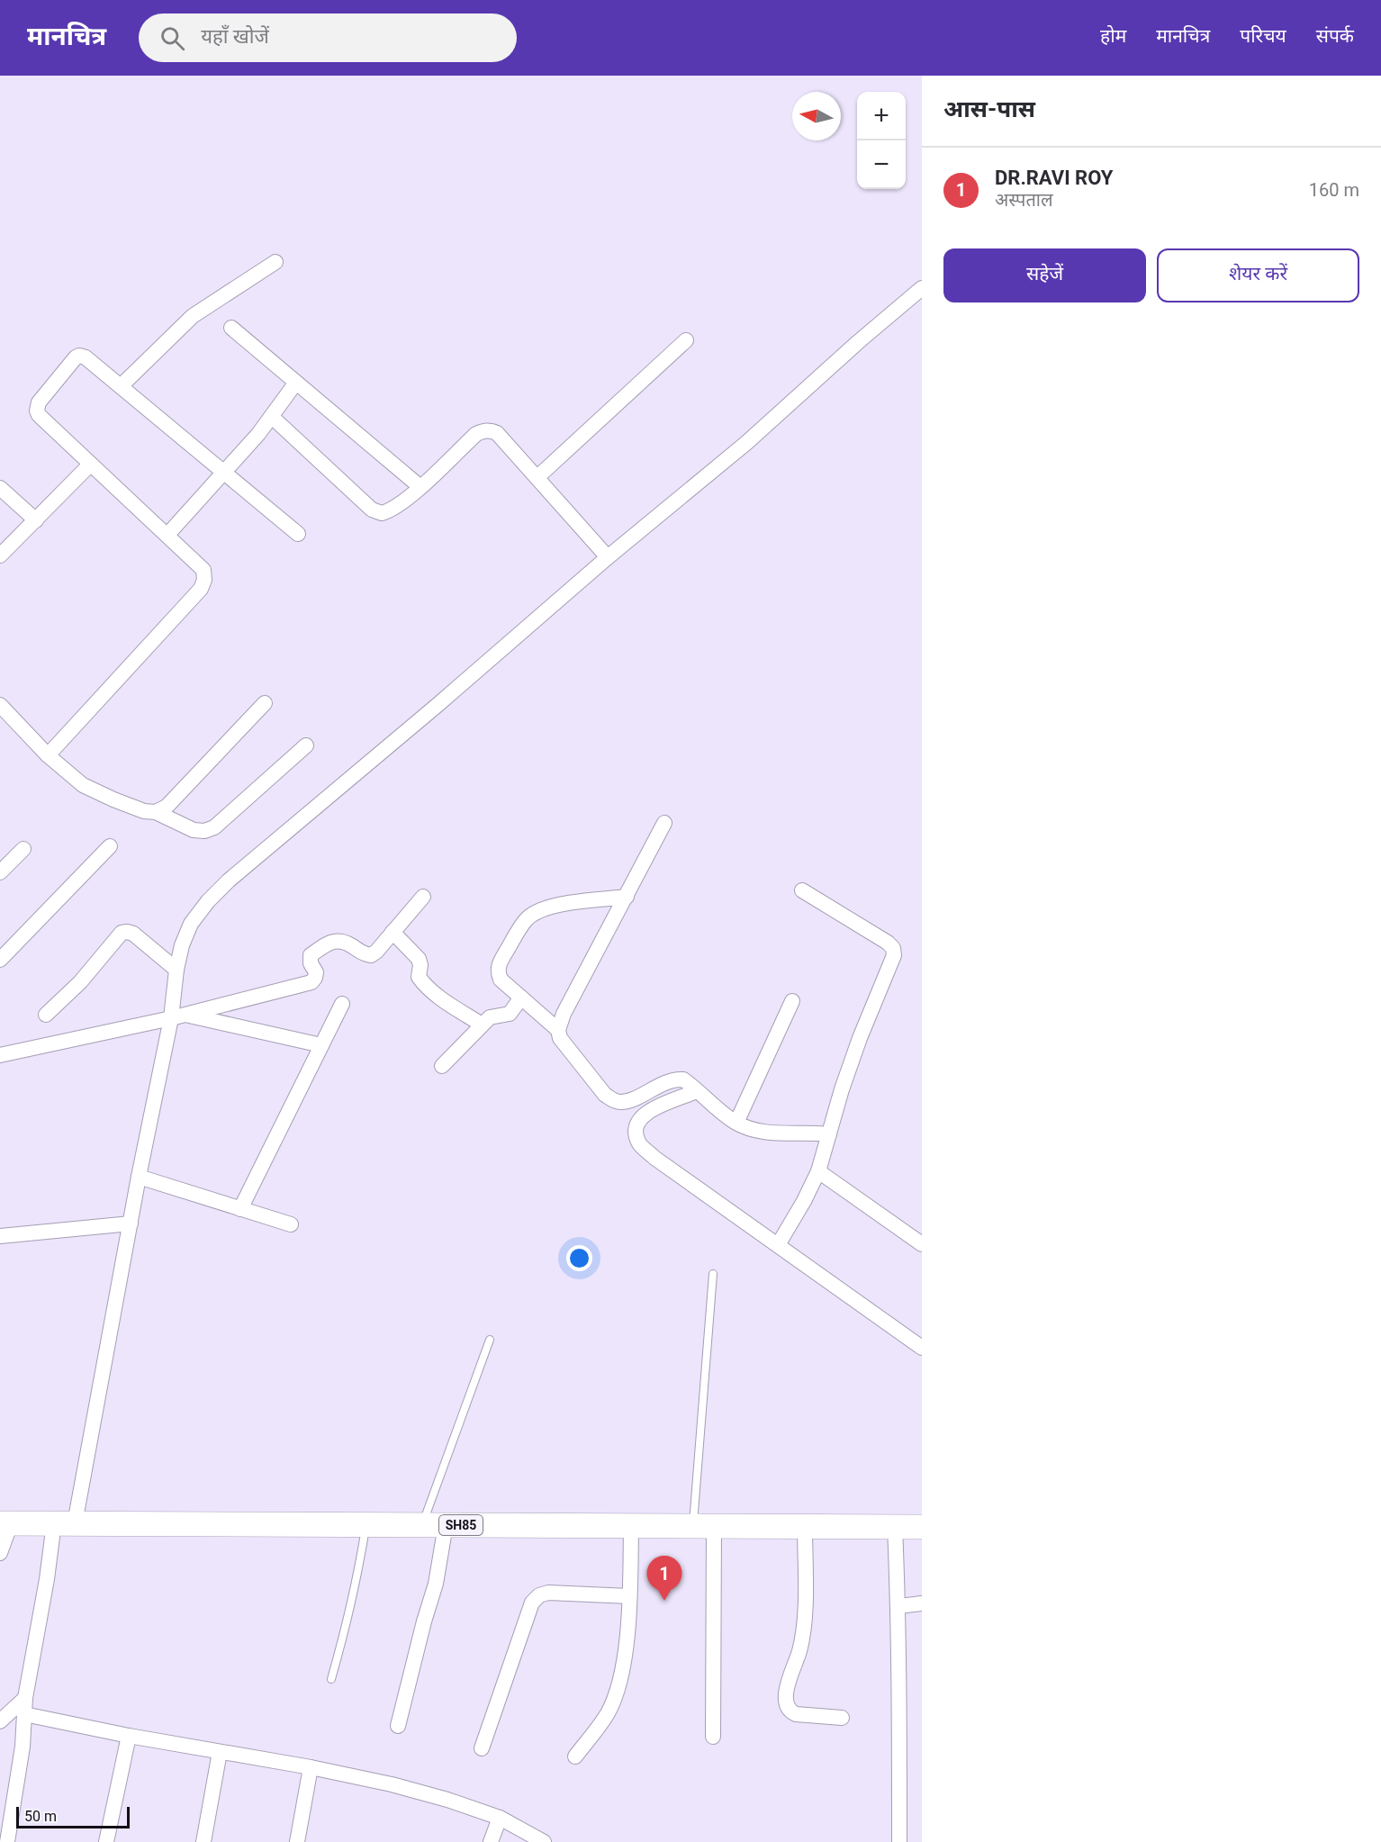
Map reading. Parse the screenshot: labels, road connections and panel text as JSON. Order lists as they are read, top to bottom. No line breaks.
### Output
{"streets":{"main road":["SH85"]},"scale_bar":"50 m","north":"left","page":{"header":"मानचित्र","search":"यहाँ खोजें","nav":["होम","मानचित्र","परिचय","संपर्क"],"heading":"आस-पास","map_buttons":["+","−"],"list":[{"mark":"1","name":"DR.RAVI ROY","note":"अस्पताल","value":"160 m"}],"buttons":["सहेजें","शेयर करें"],"pins":"1","scale":"50 m"}}
